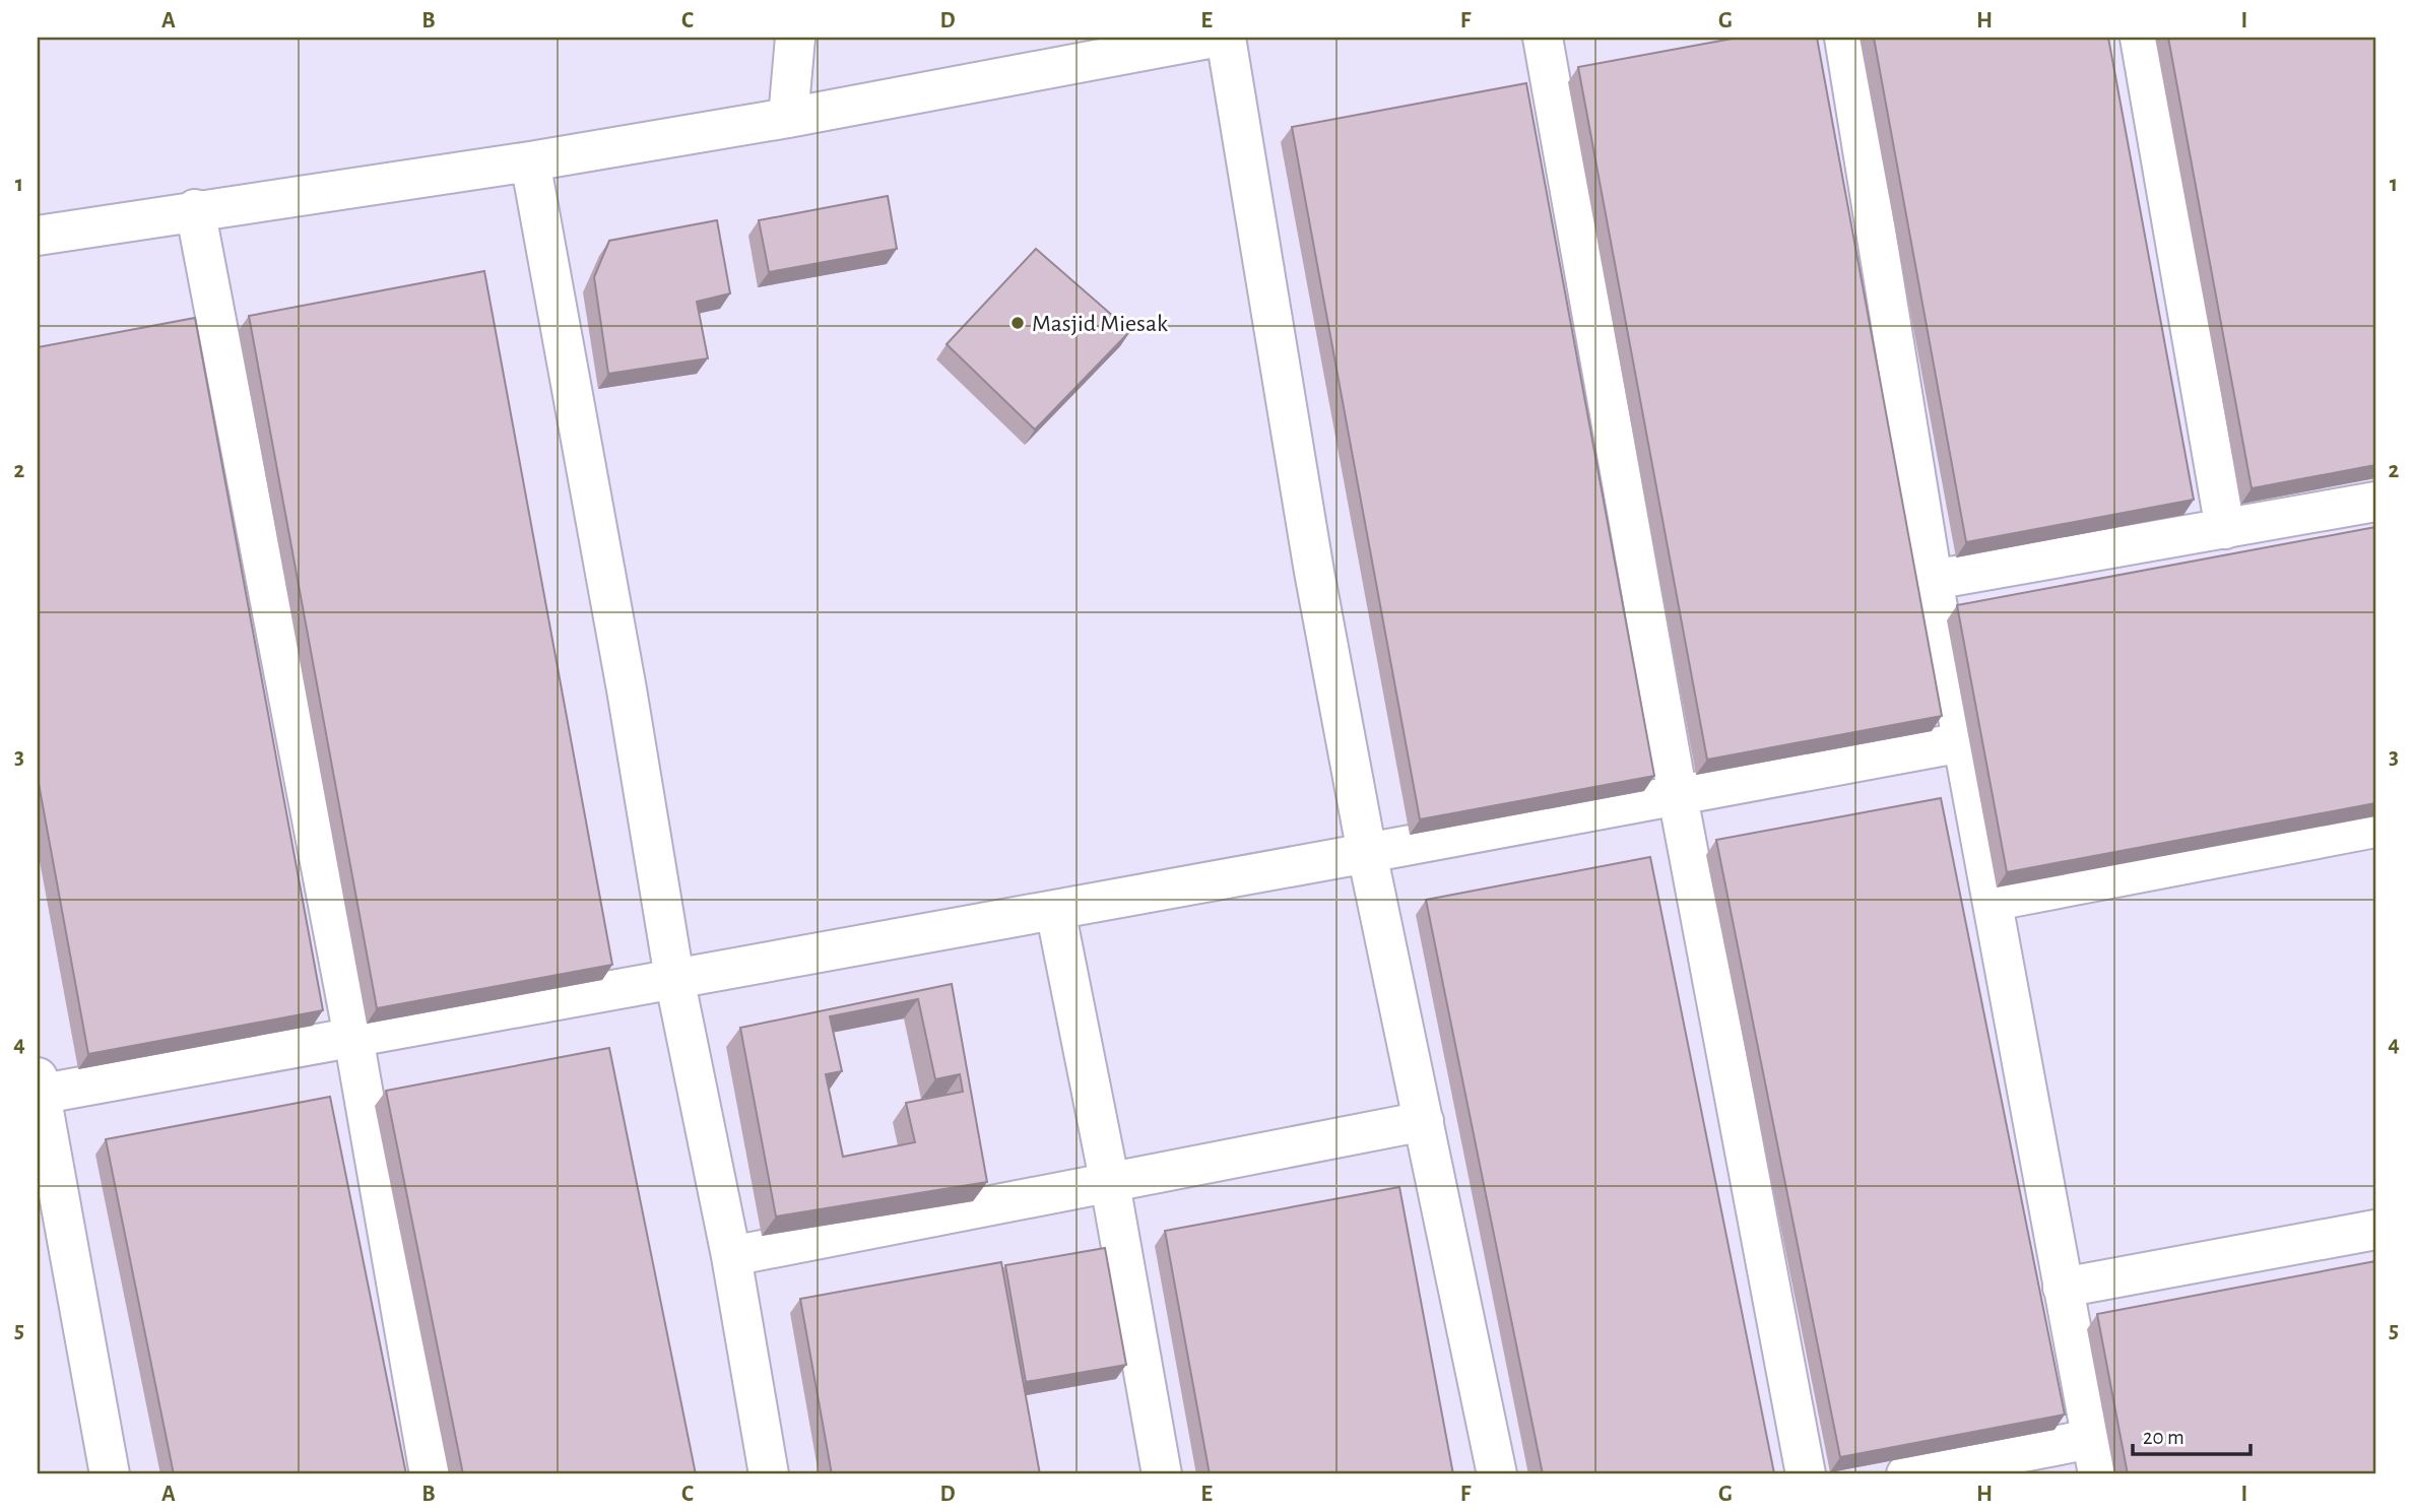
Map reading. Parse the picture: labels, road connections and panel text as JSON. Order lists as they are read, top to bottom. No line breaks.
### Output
{"places":["Masjid Miesak"],"scale_bar":"20 m","grid":{"columns":["A","B","C","D","E","F","G","H","I"],"rows":["1","2","3","4","5"]}}
